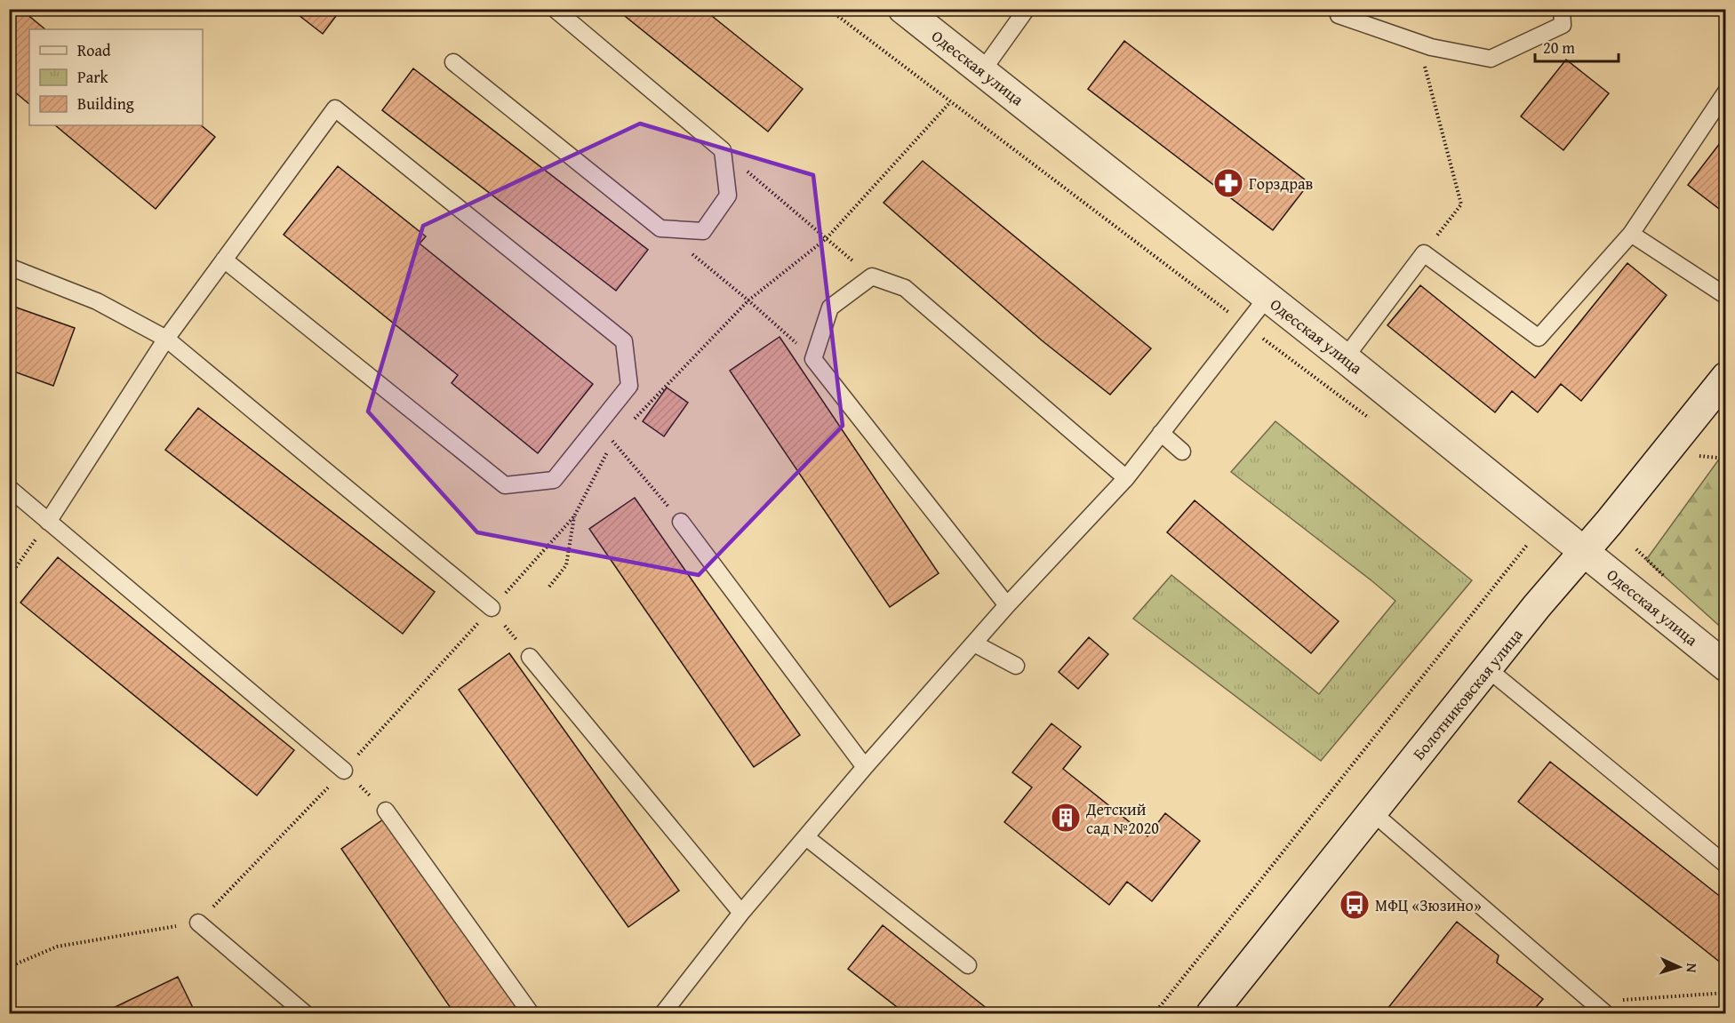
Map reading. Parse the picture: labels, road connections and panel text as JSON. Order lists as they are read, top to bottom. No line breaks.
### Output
{"streets":{"street":["Одесская улица","Болотниковская улица"]},"crossings":[["Одесская улица","Болотниковская улица"]],"places":{"pharmacy":["Горздрав"],"building":["Детский сад №2020"],"bus stop":["МФЦ «Зюзино»"]},"legend":["Road","Park","Building"],"scale_bar":"20 m","north":"right"}
